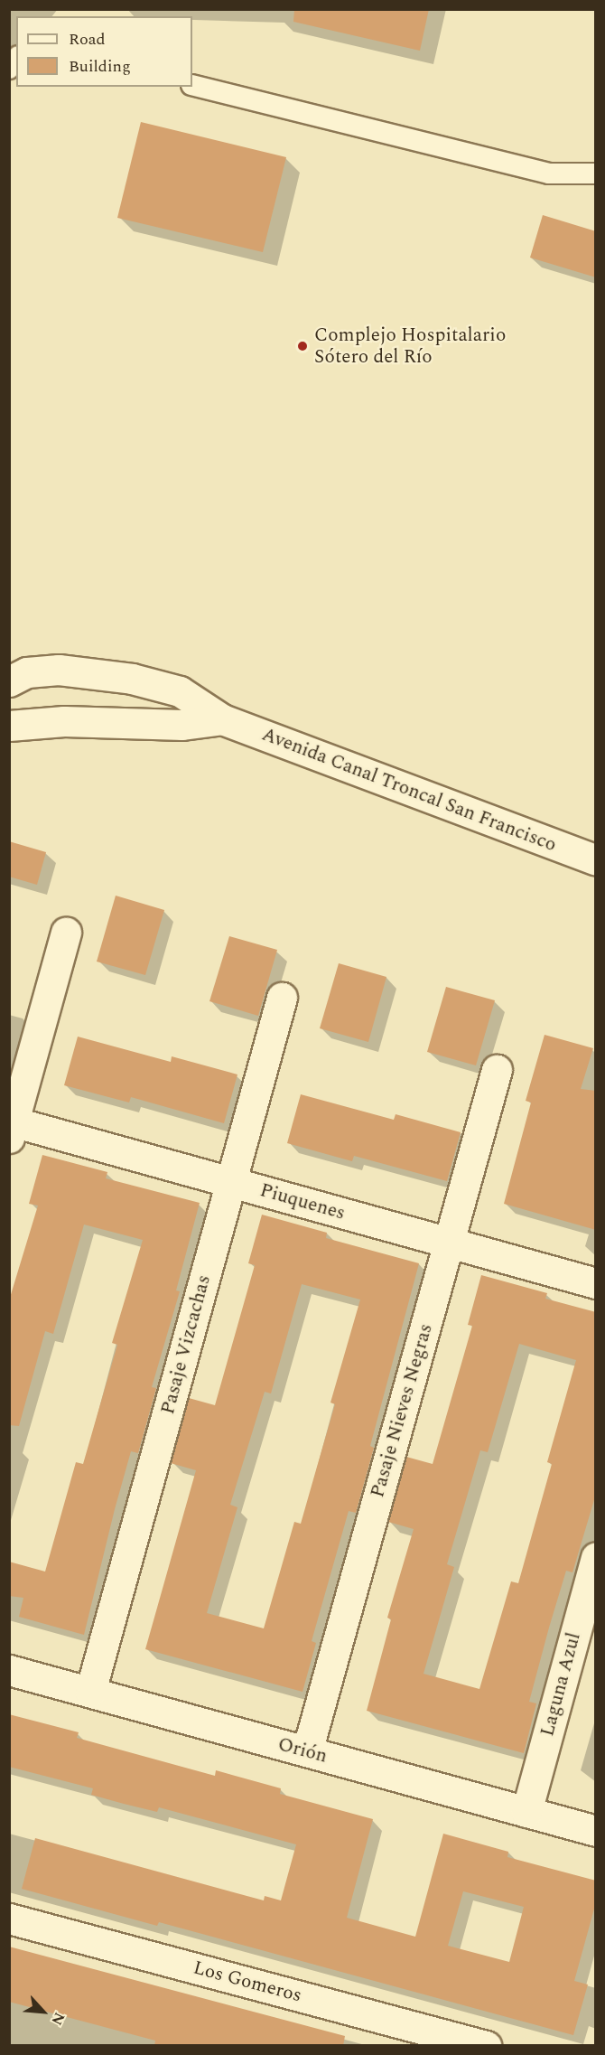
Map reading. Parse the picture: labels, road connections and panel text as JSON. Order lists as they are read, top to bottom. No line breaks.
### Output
{"streets":{"street":["Avenida Canal Troncal San Francisco","Piuquenes","Pasaje Vizcachas","Pasaje Nieves Negras","Laguna Azul","Orión","Los Gomeros"]},"crossings":[["Piuquenes","Pasaje Vizcachas"],["Piuquenes","Pasaje Nieves Negras"],["Pasaje Vizcachas","Orión"],["Pasaje Nieves Negras","Orión"],["Laguna Azul","Orión"]],"places":["Complejo Hospitalario Sótero del Río"],"legend":["Road","Building"],"north":"bottom right"}
